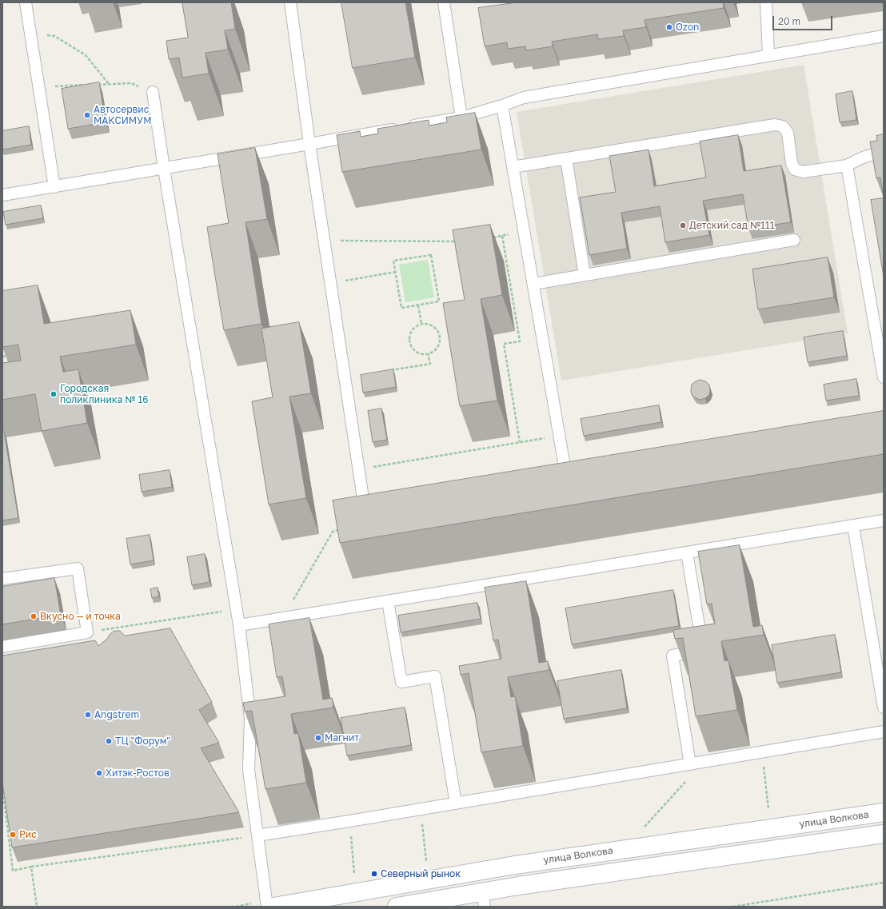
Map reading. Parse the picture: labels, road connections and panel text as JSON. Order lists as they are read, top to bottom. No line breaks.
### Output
{"streets":{"main road":["улица Волкова"]},"places":["Ozon","Автосервис МАКСИМУМ","Детский сад №111","Городская поликлиника № 16","Вкусно — и точка","Angstrem","Магнит","ТЦ \"Форум\"","Хитэк-Ростов","Рис","Северный рынок"],"scale_bar":"20 m"}
